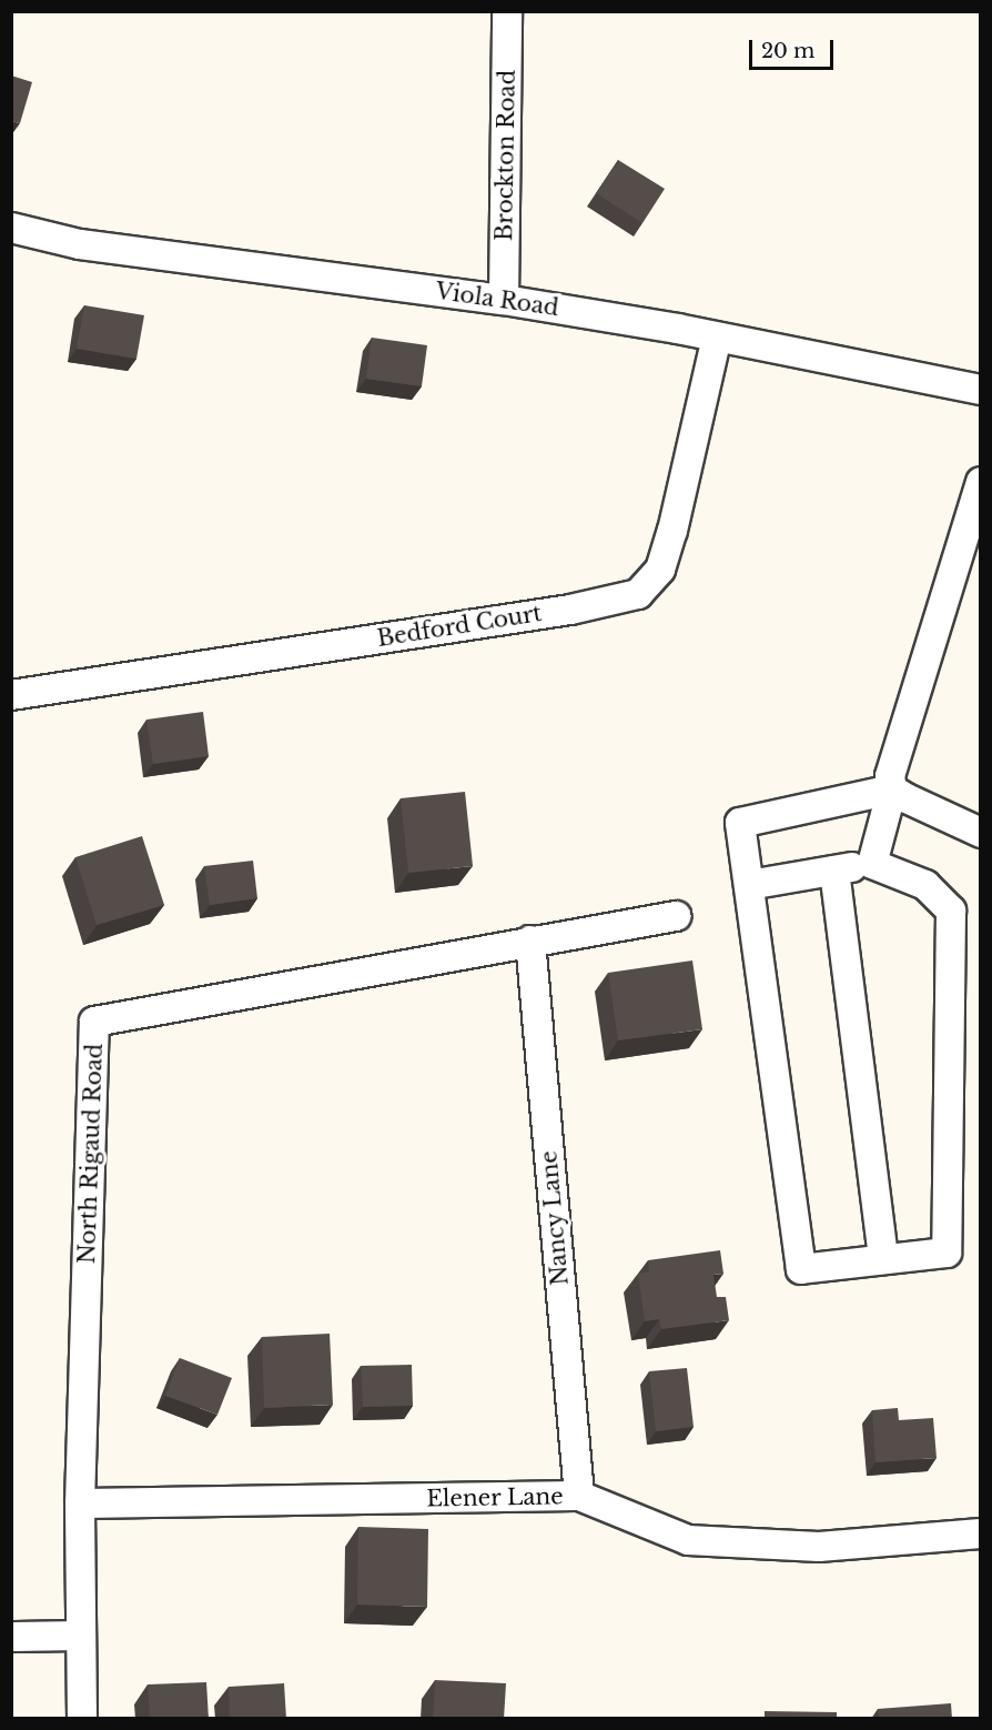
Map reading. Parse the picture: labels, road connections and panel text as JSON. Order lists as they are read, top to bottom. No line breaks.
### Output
{"streets":{"street":["Brockton Road","Viola Road","Bedford Court","North Rigaud Road","Nancy Lane","Elener Lane"]},"crossings":[["Brockton Road","Viola Road"],["Viola Road","Bedford Court"],["North Rigaud Road","Nancy Lane"],["North Rigaud Road","Elener Lane"],["Nancy Lane","Elener Lane"]],"scale_bar":"20 m"}
